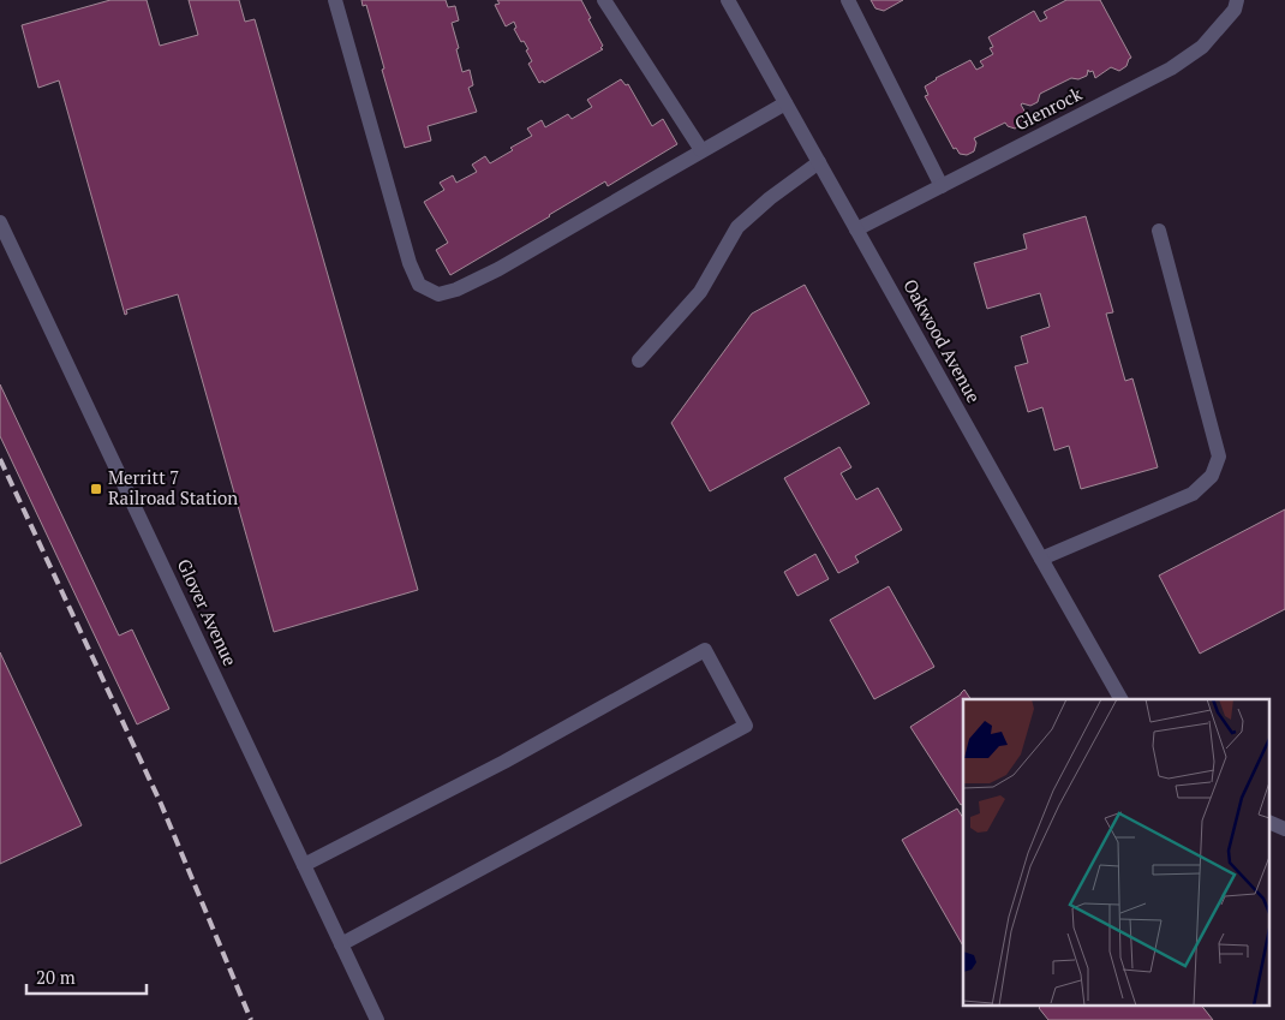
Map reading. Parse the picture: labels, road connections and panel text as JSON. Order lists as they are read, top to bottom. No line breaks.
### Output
{"streets":{"street":["Glenrock","Oakwood Avenue","Glover Avenue"]},"crossings":[["Glenrock","Oakwood Avenue"]],"places":{"transit":["Merritt 7 Railroad Station"]},"scale_bar":"20 m"}
